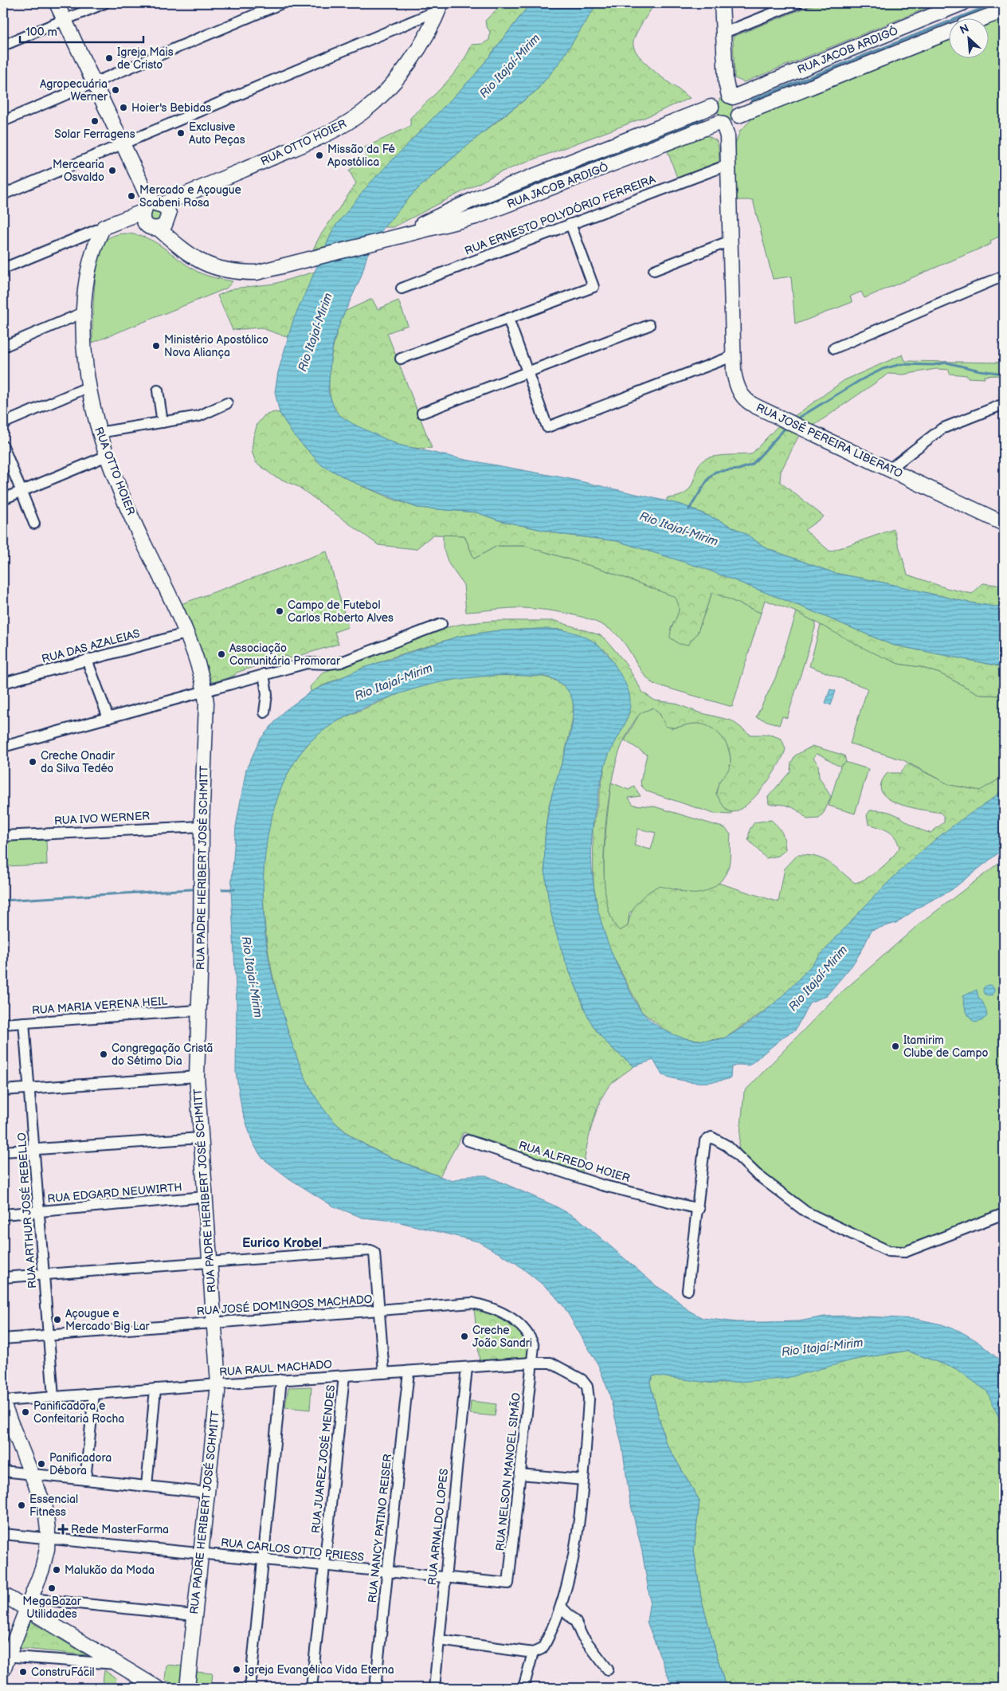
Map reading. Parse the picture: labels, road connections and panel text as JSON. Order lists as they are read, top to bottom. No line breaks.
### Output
{"streets":{"main road":["RUA JACOB ARDIGÓ","RUA OTTO HOIER","RUA JOSÉ PEREIRA LIBERATO","RUA PADRE HERIBERT JOSÉ SCHMITT"],"street":["RUA ERNESTO POLYDÓRIO FERREIRA","RUA DAS AZALEIAS","RUA IVO WERNER","RUA MARIA VERENA HEIL","RUA ALFREDO HOIER","RUA EDGARD NEUWIRTH","RUA ARTHUR JOSÉ REBELLO","RUA JOSÉ DOMINGOS MACHADO","RUA RAUL MACHADO","RUA JUAREZ JOSÉ MENDES","RUA NELSON MANOEL SIMÃO","RUA ARNALDO LOPES","RUA NANCY PATINO REISER","RUA CARLOS OTTO PRIESS"]},"crossings":[["RUA JACOB ARDIGÓ","RUA OTTO HOIER"],["RUA JACOB ARDIGÓ","RUA JOSÉ PEREIRA LIBERATO"],["RUA OTTO HOIER","RUA DAS AZALEIAS"],["RUA OTTO HOIER","RUA PADRE HERIBERT JOSÉ SCHMITT"],["RUA ERNESTO POLYDÓRIO FERREIRA","RUA JOSÉ PEREIRA LIBERATO"],["RUA IVO WERNER","RUA PADRE HERIBERT JOSÉ SCHMITT"],["RUA PADRE HERIBERT JOSÉ SCHMITT","RUA MARIA VERENA HEIL"],["RUA PADRE HERIBERT JOSÉ SCHMITT","RUA EDGARD NEUWIRTH"],["RUA PADRE HERIBERT JOSÉ SCHMITT","RUA JOSÉ DOMINGOS MACHADO"],["RUA PADRE HERIBERT JOSÉ SCHMITT","RUA RAUL MACHADO"],["RUA PADRE HERIBERT JOSÉ SCHMITT","RUA CARLOS OTTO PRIESS"],["RUA MARIA VERENA HEIL","RUA ARTHUR JOSÉ REBELLO"],["RUA EDGARD NEUWIRTH","RUA ARTHUR JOSÉ REBELLO"],["RUA ARTHUR JOSÉ REBELLO","RUA JOSÉ DOMINGOS MACHADO"],["RUA ARTHUR JOSÉ REBELLO","RUA RAUL MACHADO"],["RUA JOSÉ DOMINGOS MACHADO","RUA RAUL MACHADO"],["RUA JOSÉ DOMINGOS MACHADO","RUA NELSON MANOEL SIMÃO"],["RUA RAUL MACHADO","RUA JUAREZ JOSÉ MENDES"],["RUA RAUL MACHADO","RUA NELSON MANOEL SIMÃO"],["RUA RAUL MACHADO","RUA ARNALDO LOPES"],["RUA RAUL MACHADO","RUA NANCY PATINO REISER"],["RUA JUAREZ JOSÉ MENDES","RUA CARLOS OTTO PRIESS"],["RUA NELSON MANOEL SIMÃO","RUA CARLOS OTTO PRIESS"],["RUA ARNALDO LOPES","RUA CARLOS OTTO PRIESS"],["RUA NANCY PATINO REISER","RUA CARLOS OTTO PRIESS"]],"districts":["Eurico Krobel"],"water":["Rio Itajaí-Mirim"],"places":{"other":["Igreja Mais de Cristo","Agropecuária Werner","Hoier's Bebidas","Solar Ferragens","Exclusive Auto Peças","Missão da Fé Apostólica","Mercearia Osvaldo","Mercado e Açougue Scabeni Rosa","Ministério Apostólico Nova Aliança","Campo de Futebol Carlos Roberto Alves","Associação Comunitária Promorar","Creche Onadir da Silva Tedéo","Itamirim Clube de Campo","Congregação Cristã do Sétimo Dia","Açougue e Mercado Big Lar","Creche João Sandri","Panificadora e Confeitaria Rocha","Panificadora Débora","Essencial Fitness","Malukão da Moda","MegaBazar Utilidades","Igreja Evangélica Vida Eterna","ConstruFácil"],"health":["Rede MasterFarma"]},"scale_bar":"100 m","north":"top left"}
